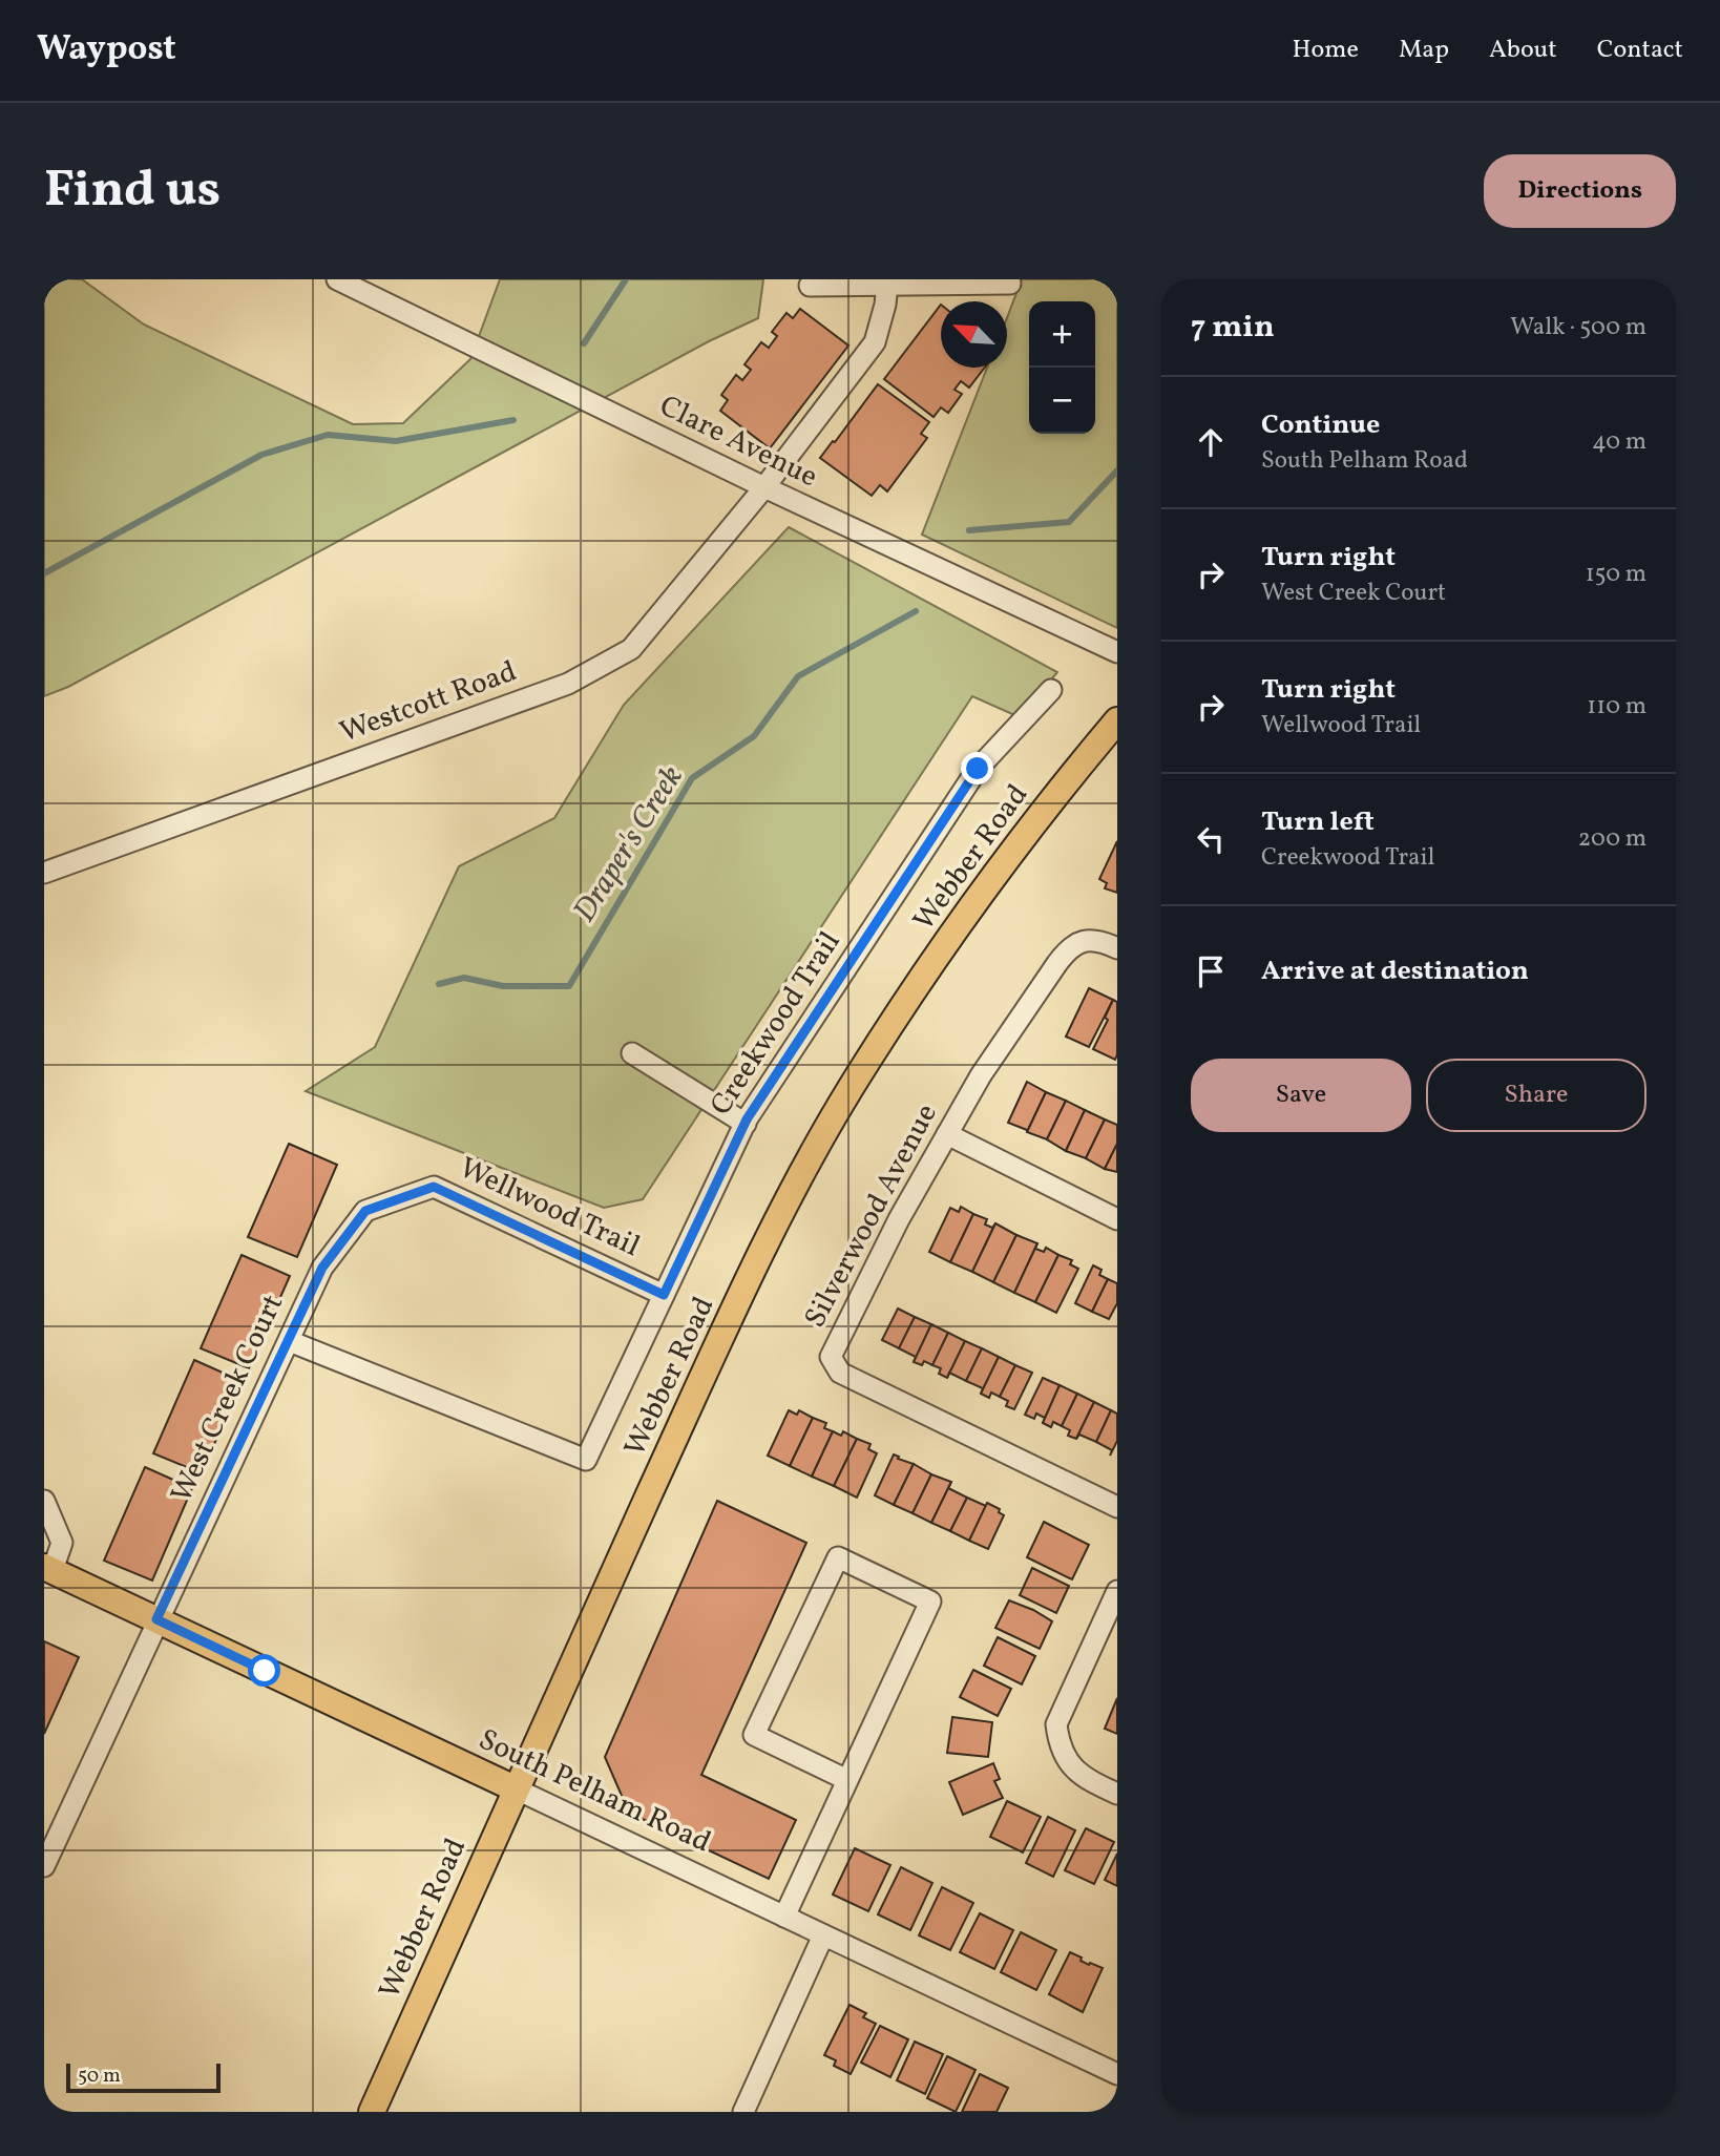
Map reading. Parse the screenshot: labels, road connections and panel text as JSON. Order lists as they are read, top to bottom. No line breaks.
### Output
{"streets":{"main road":["Webber Road","South Pelham Road"],"street":["Clare Avenue","Westcott Road","Creekwood Trail","Wellwood Trail","Silverwood Avenue","West Creek Court"]},"crossings":[["Clare Avenue","Westcott Road"],["Webber Road","South Pelham Road"],["Creekwood Trail","Wellwood Trail"],["Wellwood Trail","West Creek Court"],["West Creek Court","South Pelham Road"]],"water":["Draper's Creek"],"scale_bar":"50 m","north":"top left","page":{"header":"Waypost","nav":["Home","Map","About","Contact"],"buttons":["Directions",["Save","Share"]],"title":"Find us","heading":["7 min","Walk · 500 m"],"map_buttons":["+","−"],"list":[["Continue","South Pelham Road","40 m"],["Turn right","West Creek Court","150 m"],["Turn right","Wellwood Trail","110 m"],["Turn left","Creekwood Trail","200 m"],"Arrive at destination"],"scale":"50 m"}}
